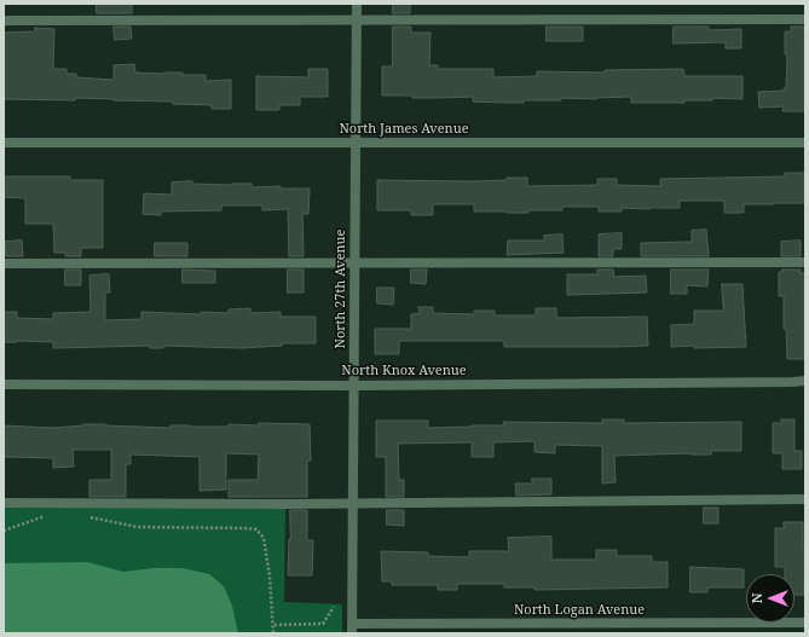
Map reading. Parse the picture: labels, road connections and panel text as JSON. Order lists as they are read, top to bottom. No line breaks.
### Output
{"streets":{"street":["North James Avenue","North 27th Avenue","North Knox Avenue","North Logan Avenue"]},"crossings":[["North James Avenue","North 27th Avenue"],["North 27th Avenue","North Knox Avenue"],["North 27th Avenue","North Logan Avenue"]],"north":"left"}
